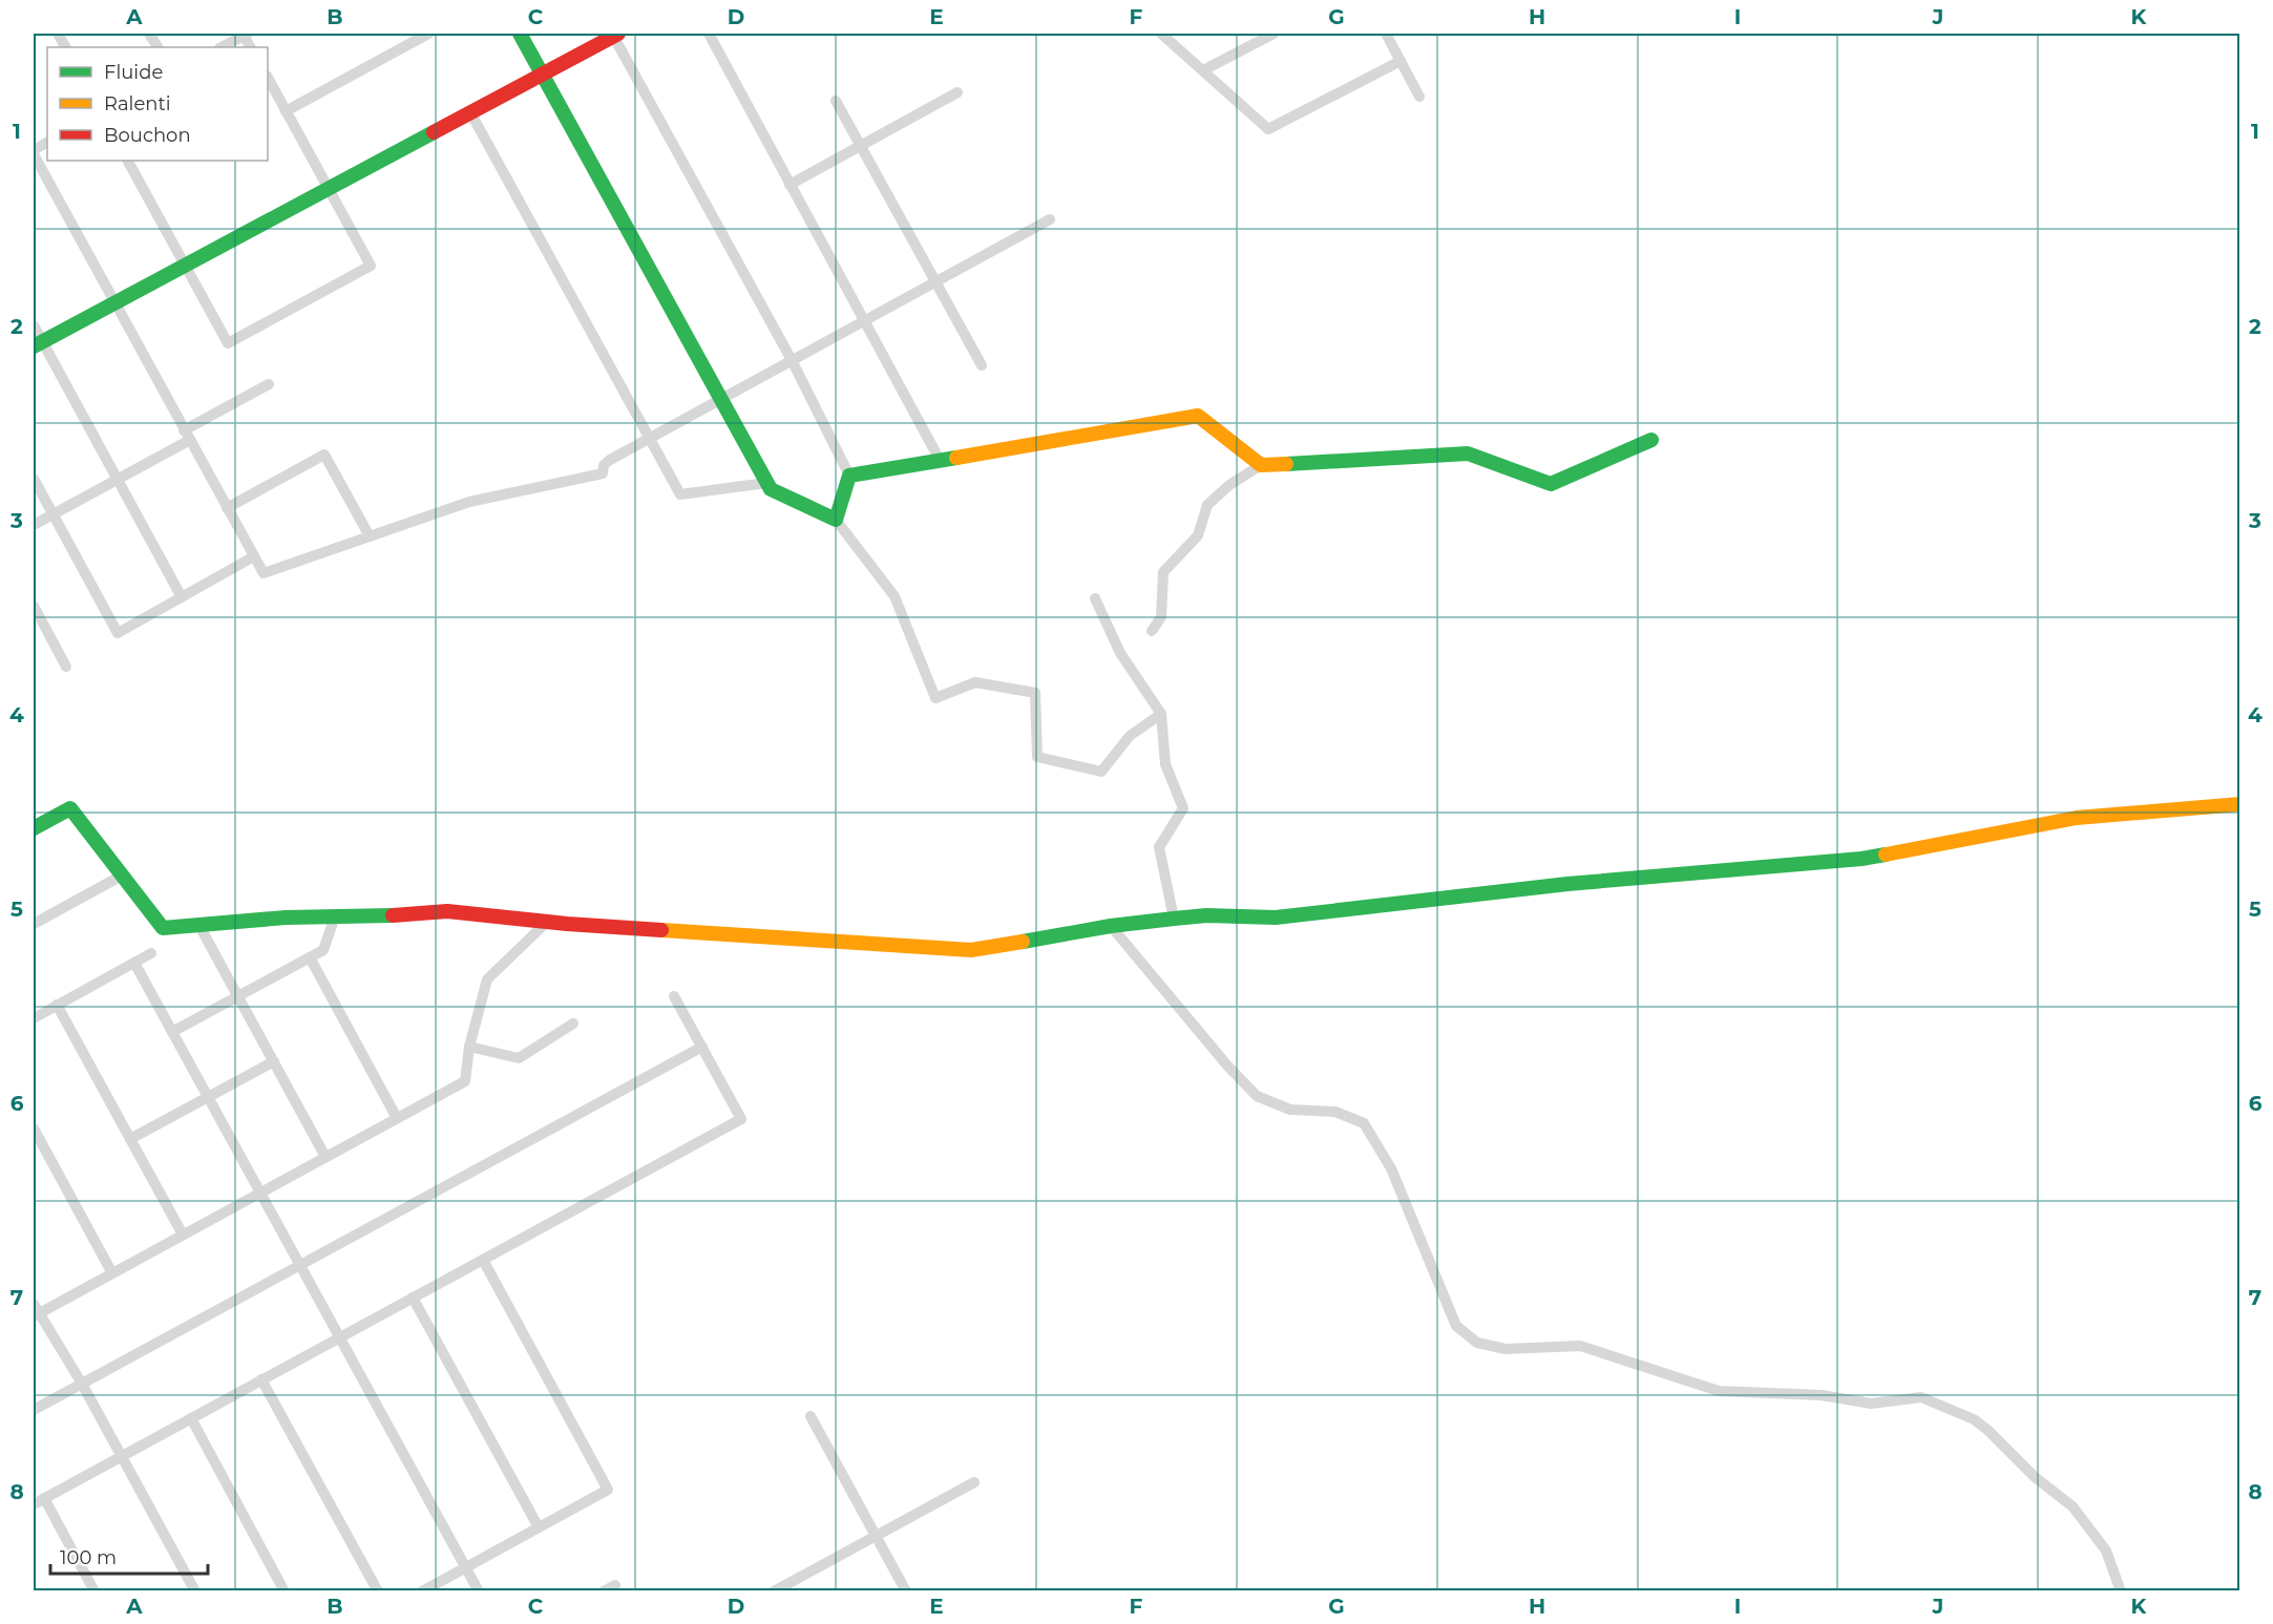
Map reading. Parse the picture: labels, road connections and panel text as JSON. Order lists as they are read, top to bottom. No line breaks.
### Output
{"legend":["Fluide","Ralenti","Bouchon"],"scale_bar":"100 m","grid":{"columns":["A","B","C","D","E","F","G","H","I","J","K"],"rows":["1","2","3","4","5","6","7","8"]}}
